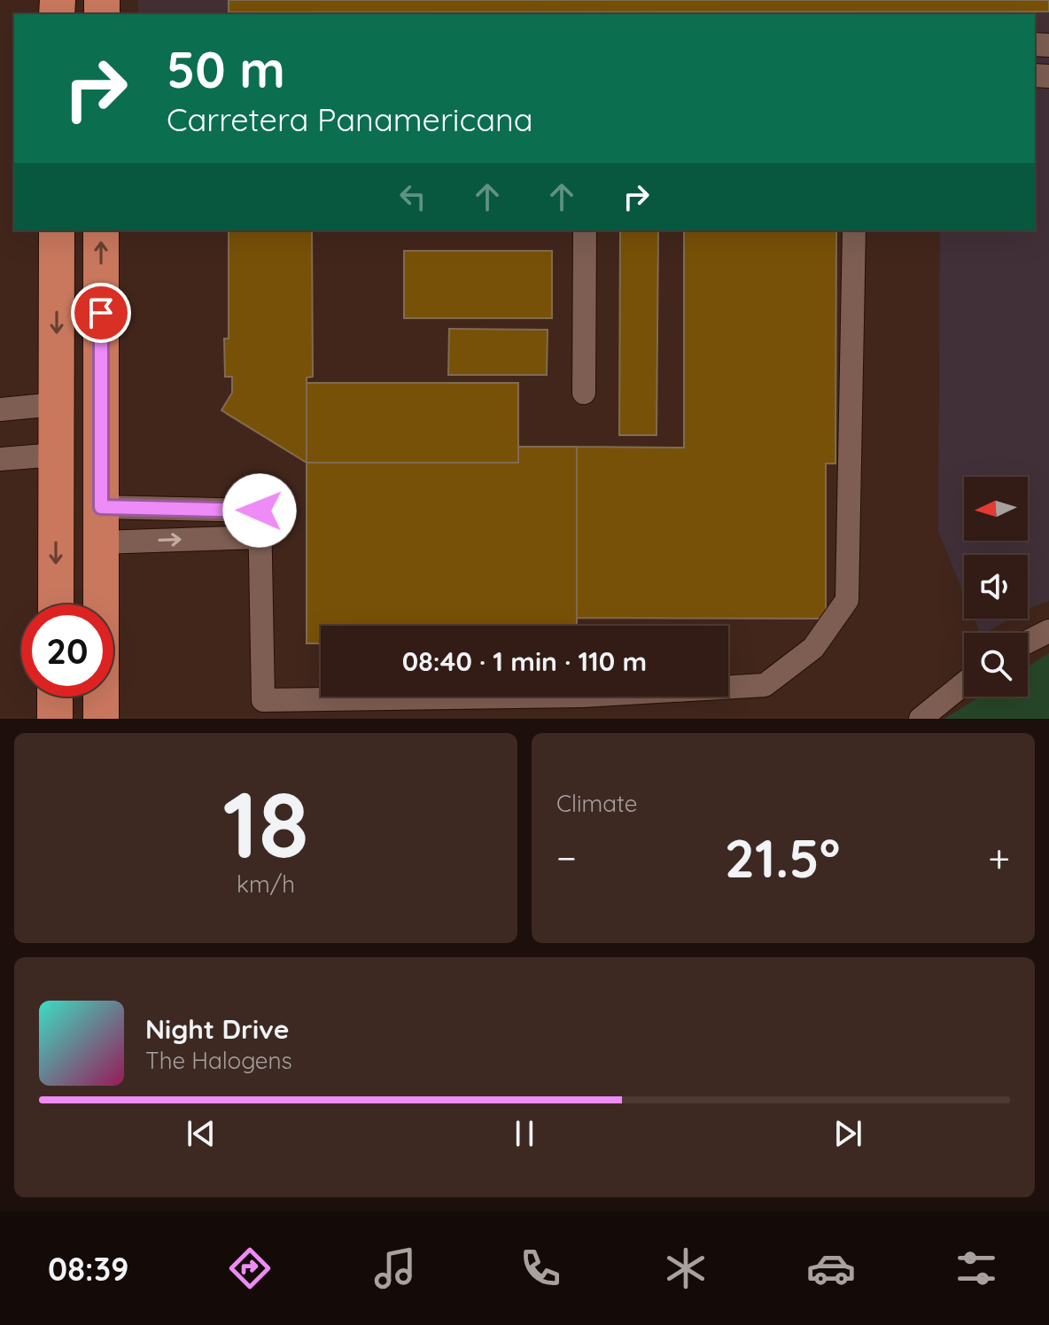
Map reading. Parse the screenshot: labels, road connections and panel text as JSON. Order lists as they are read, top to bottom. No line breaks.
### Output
{"north":"left","page":{"turn":["50 m","Carretera Panamericana"],"limit":"20","trip":"08:40 · 1 min · 110 m","tile":[["18","km/h"],"Climate"],"heat":["−","21.5°","+"],"song":["Night Drive","The Halogens"],"tabs":"08:39"}}
